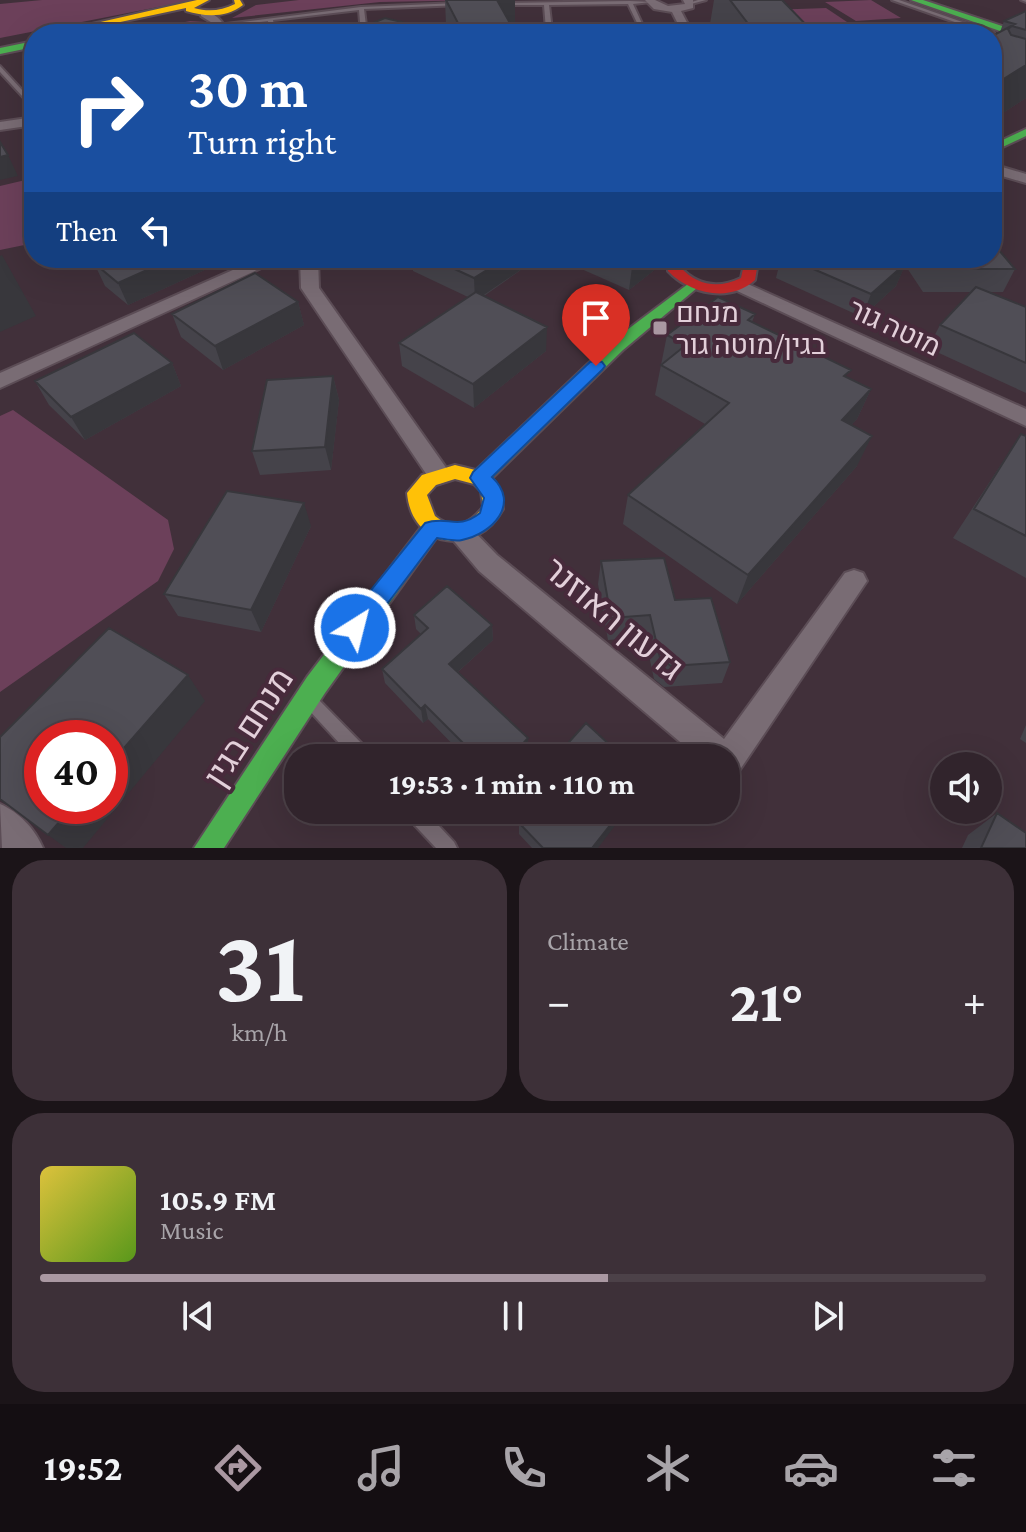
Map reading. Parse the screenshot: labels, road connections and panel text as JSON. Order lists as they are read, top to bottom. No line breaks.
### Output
{"streets":{"street":["מוטה גור","גדעון האוזנר","מנחם בגין"]},"crossings":[["גדעון האוזנר","מנחם בגין"]],"places":{"transit":["מנחם בגין/מוטה גור"]},"page":{"turn":["30 m","Turn right"],"then":"Then","limit":"40","trip":"19:53 · 1 min · 110 m","tile":[["31","km/h"],"Climate"],"heat":["−","21°","+"],"song":["105.9 FM","Music"],"tabs":"19:52"}}
